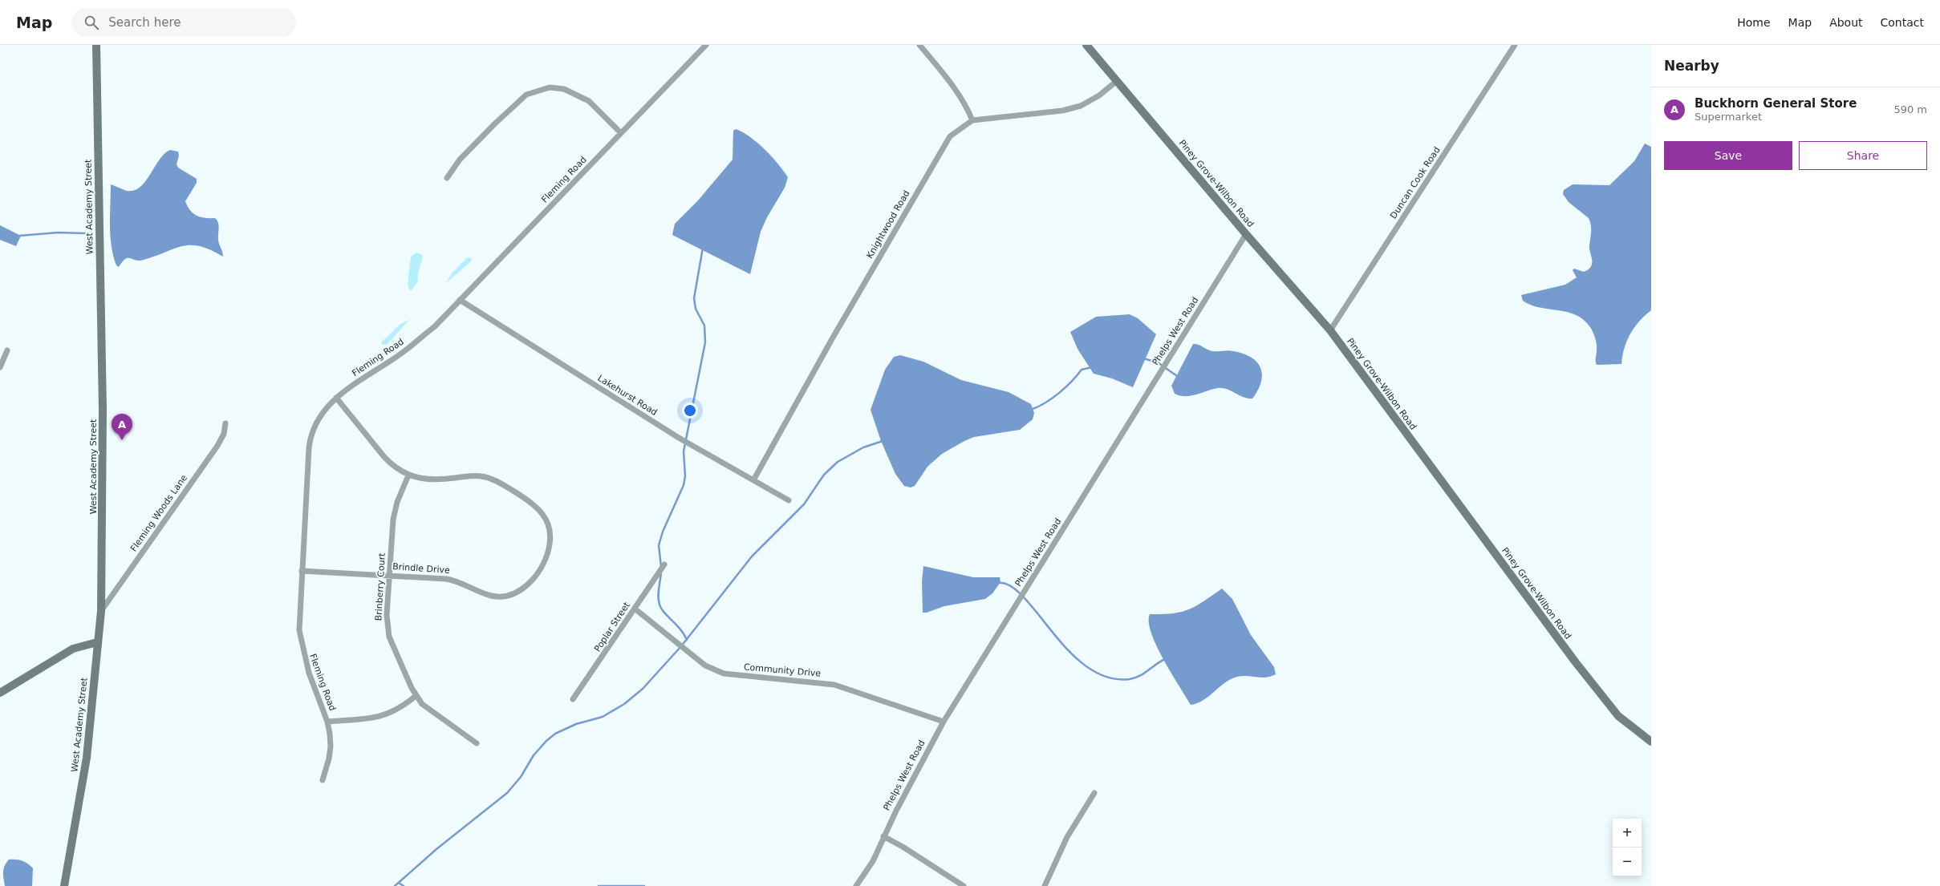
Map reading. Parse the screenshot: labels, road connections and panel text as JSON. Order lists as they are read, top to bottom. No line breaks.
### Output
{"streets":{"street":["Fleming Road","Duncan Cook Road","Piney Grove-Wilbon Road","West Academy Street","Knightwood Road","Phelps West Road","Lakehurst Road","Fleming Woods Lane","Brindle Drive","Brinberry Court","Poplar Street","Community Drive"]},"crossings":[["Fleming Road","Lakehurst Road"],["Fleming Road","Brindle Drive"],["Duncan Cook Road","Piney Grove-Wilbon Road"],["Piney Grove-Wilbon Road","Knightwood Road"],["Piney Grove-Wilbon Road","Phelps West Road"],["West Academy Street","Fleming Woods Lane"],["Knightwood Road","Lakehurst Road"],["Phelps West Road","Community Drive"],["Brindle Drive","Brinberry Court"],["Poplar Street","Community Drive"]],"page":{"header":"Map","search":"Search here","nav":["Home","Map","About","Contact"],"heading":"Nearby","list":[{"mark":"A","name":"Buckhorn General Store","note":"Supermarket","value":"590 m"}],"buttons":["Save","Share"],"pins":"A","map_buttons":["+","−"]}}
